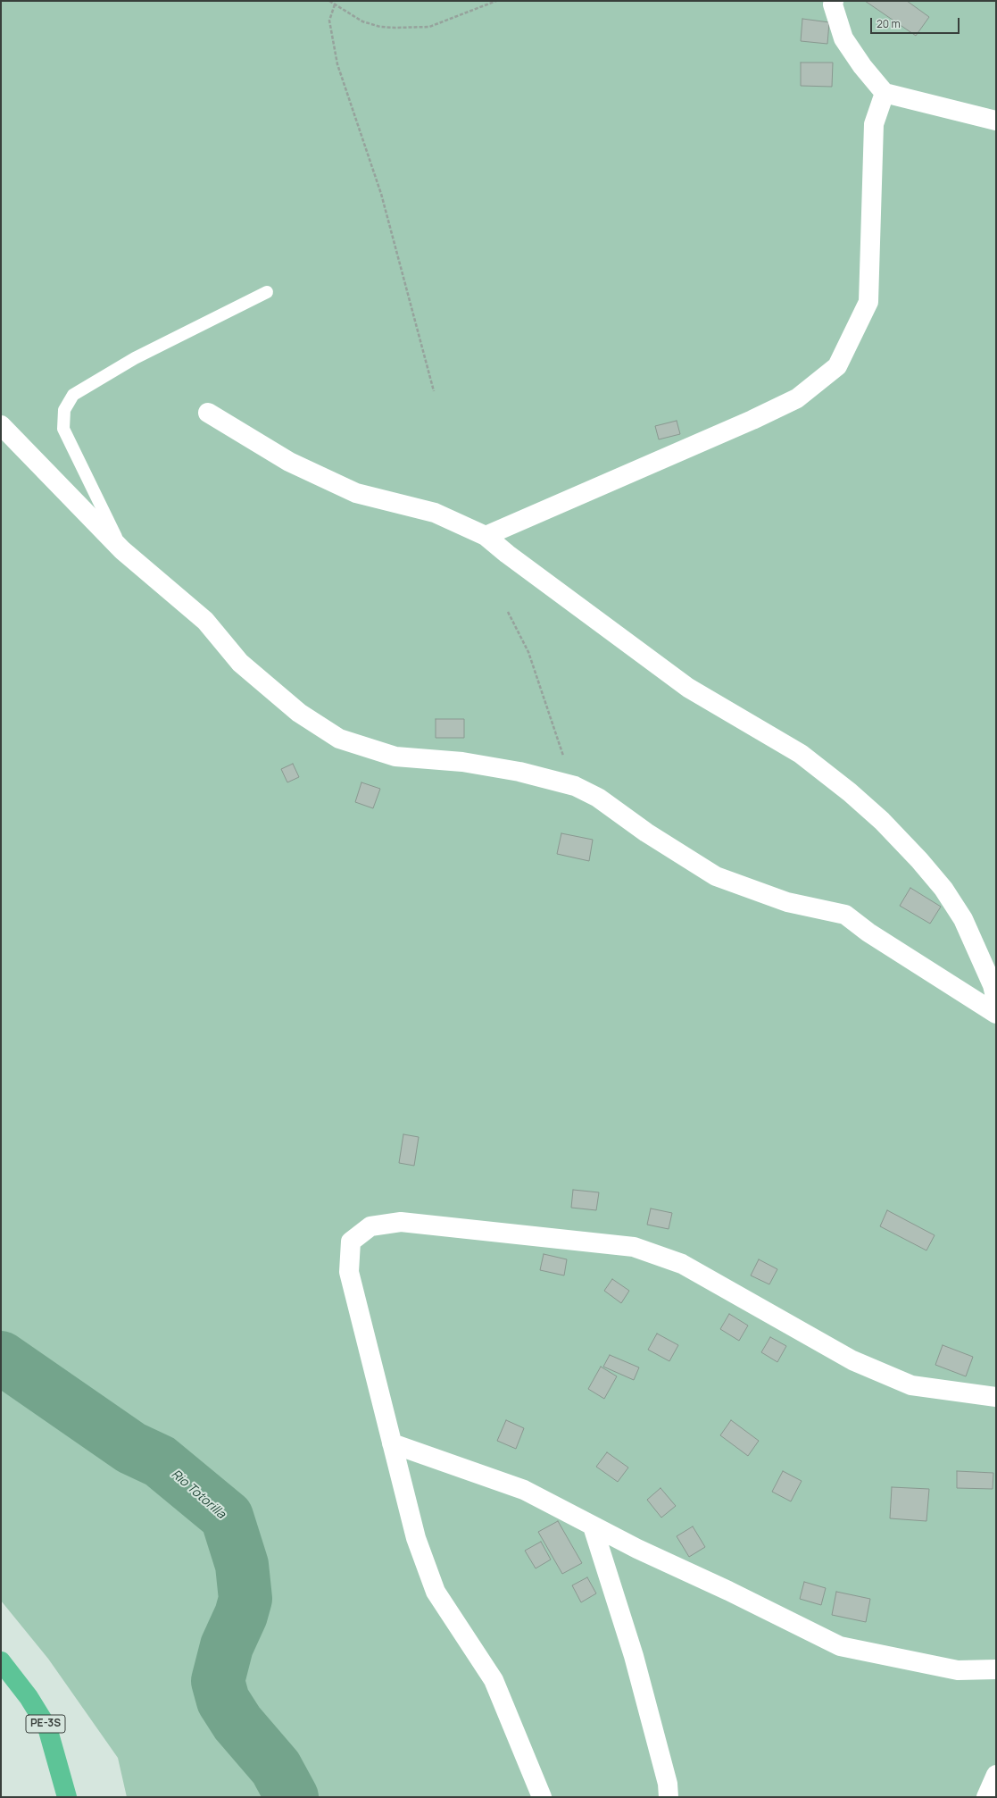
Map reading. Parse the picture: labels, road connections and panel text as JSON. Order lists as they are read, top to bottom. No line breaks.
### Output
{"streets":{"highway":["PE-3S"]},"water":["Rio Totorilla"],"scale_bar":"20 m"}
